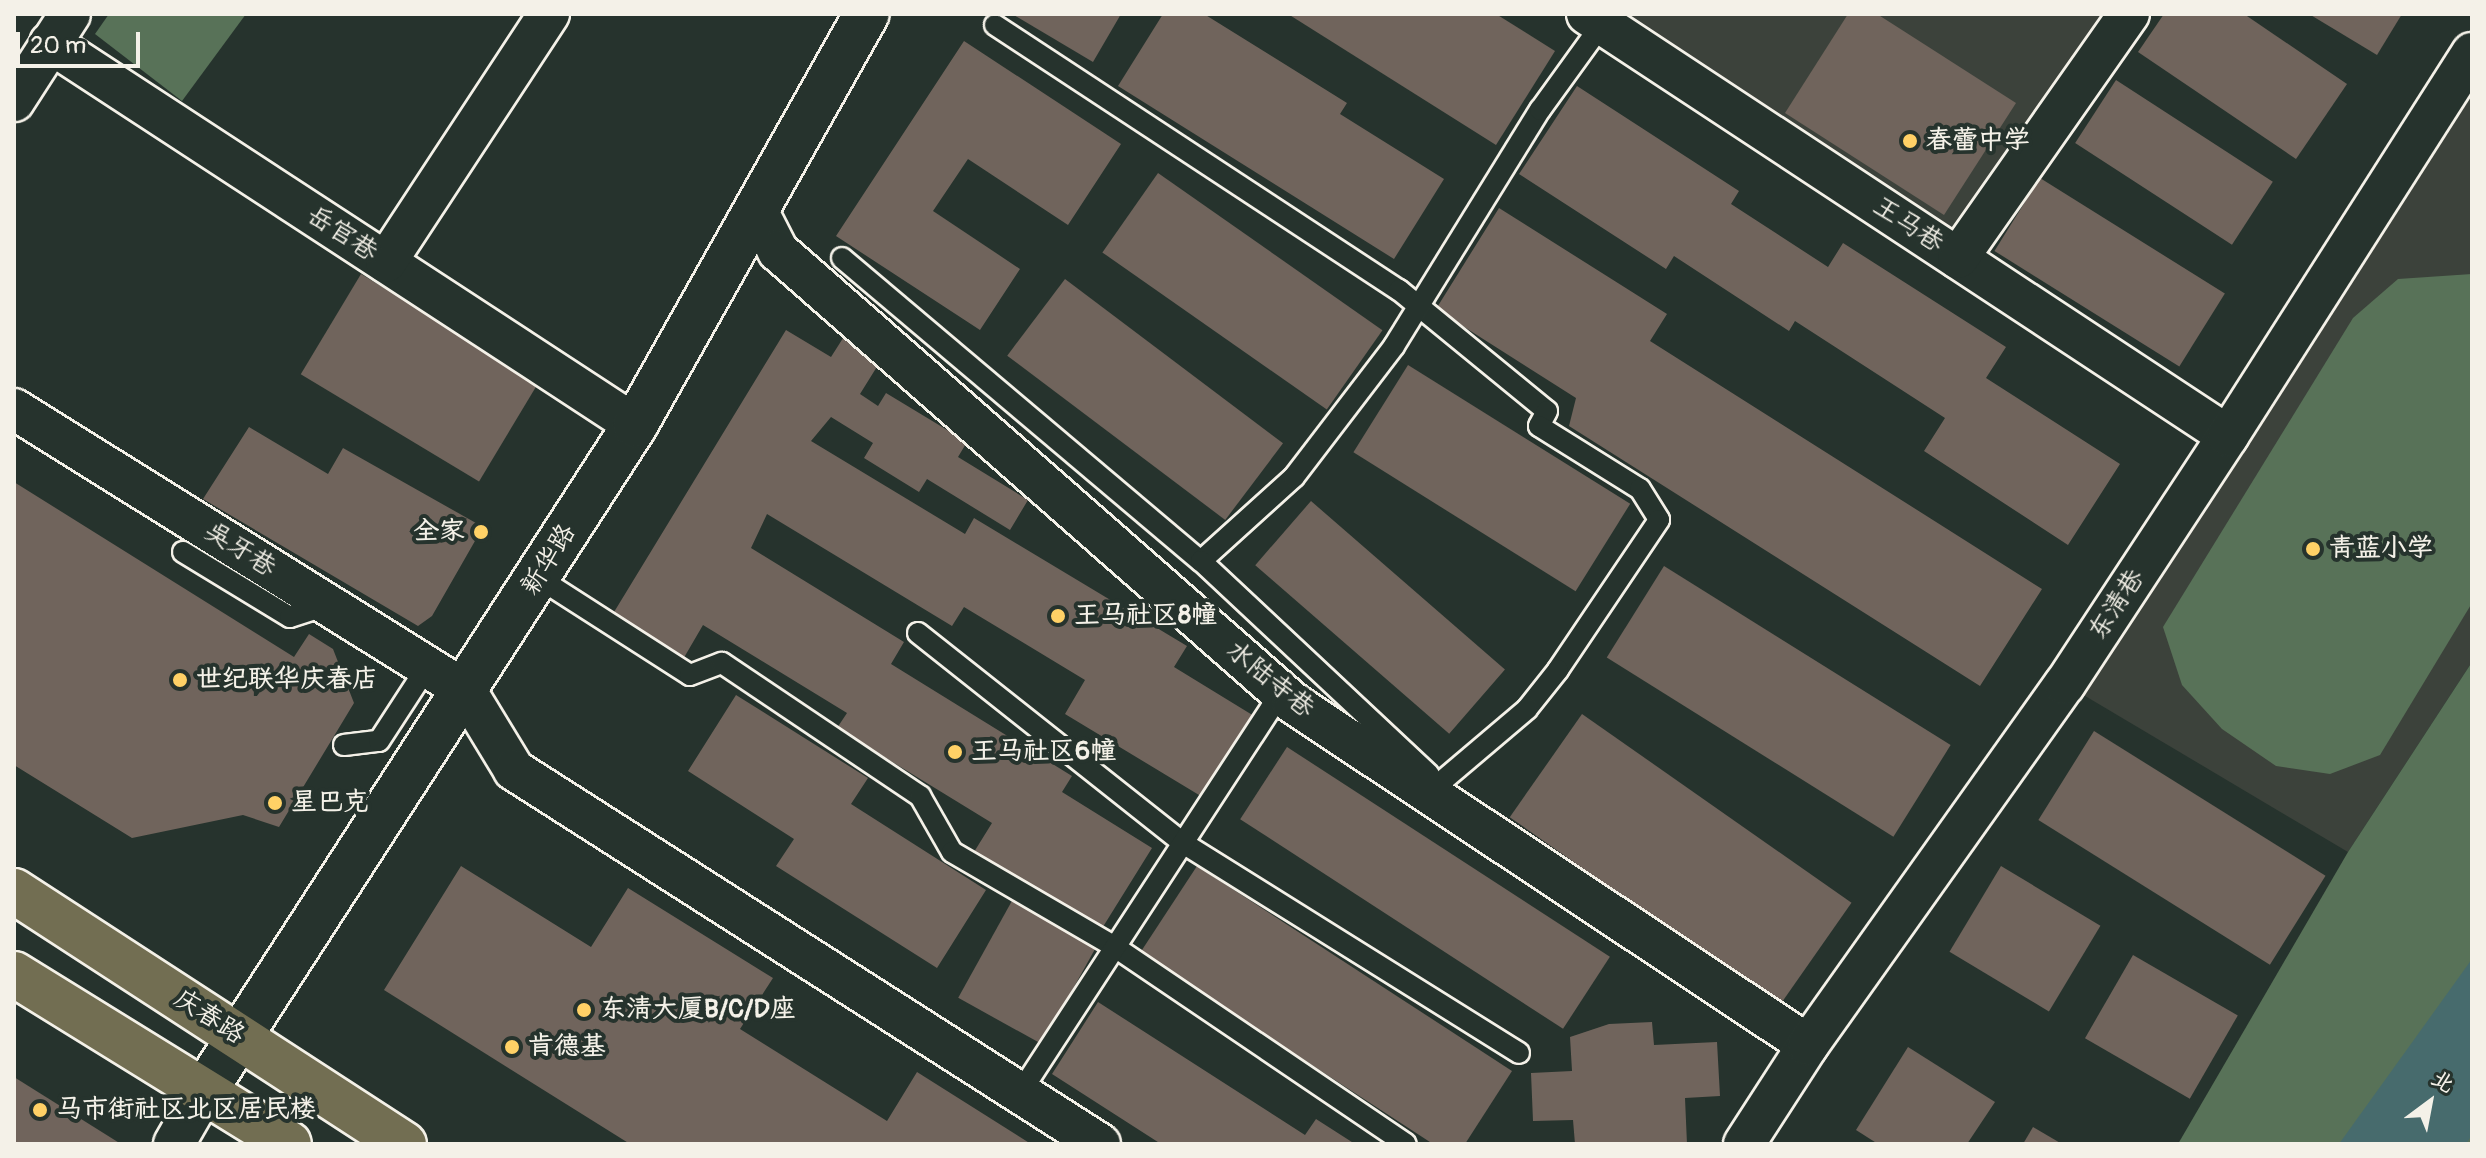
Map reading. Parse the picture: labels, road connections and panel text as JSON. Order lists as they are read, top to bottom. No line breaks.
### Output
{"streets":{"main road":["庆春路"],"street":["王马巷","岳官巷","吴牙巷","新华路","东清巷","水陆寺巷"]},"crossings":[["王马巷","东清巷"],["岳官巷","新华路"],["吴牙巷","新华路"],["新华路","水陆寺巷"],["新华路","庆春路"],["东清巷","水陆寺巷"]],"places":["春蕾中学","全家","青蓝小学","王马社区8幢","世纪联华庆春店","王马社区6幢","星巴克","东清大厦B/C/D座","肯德基","马市街社区北区居民楼"],"scale_bar":"20 m","north":"top right"}
